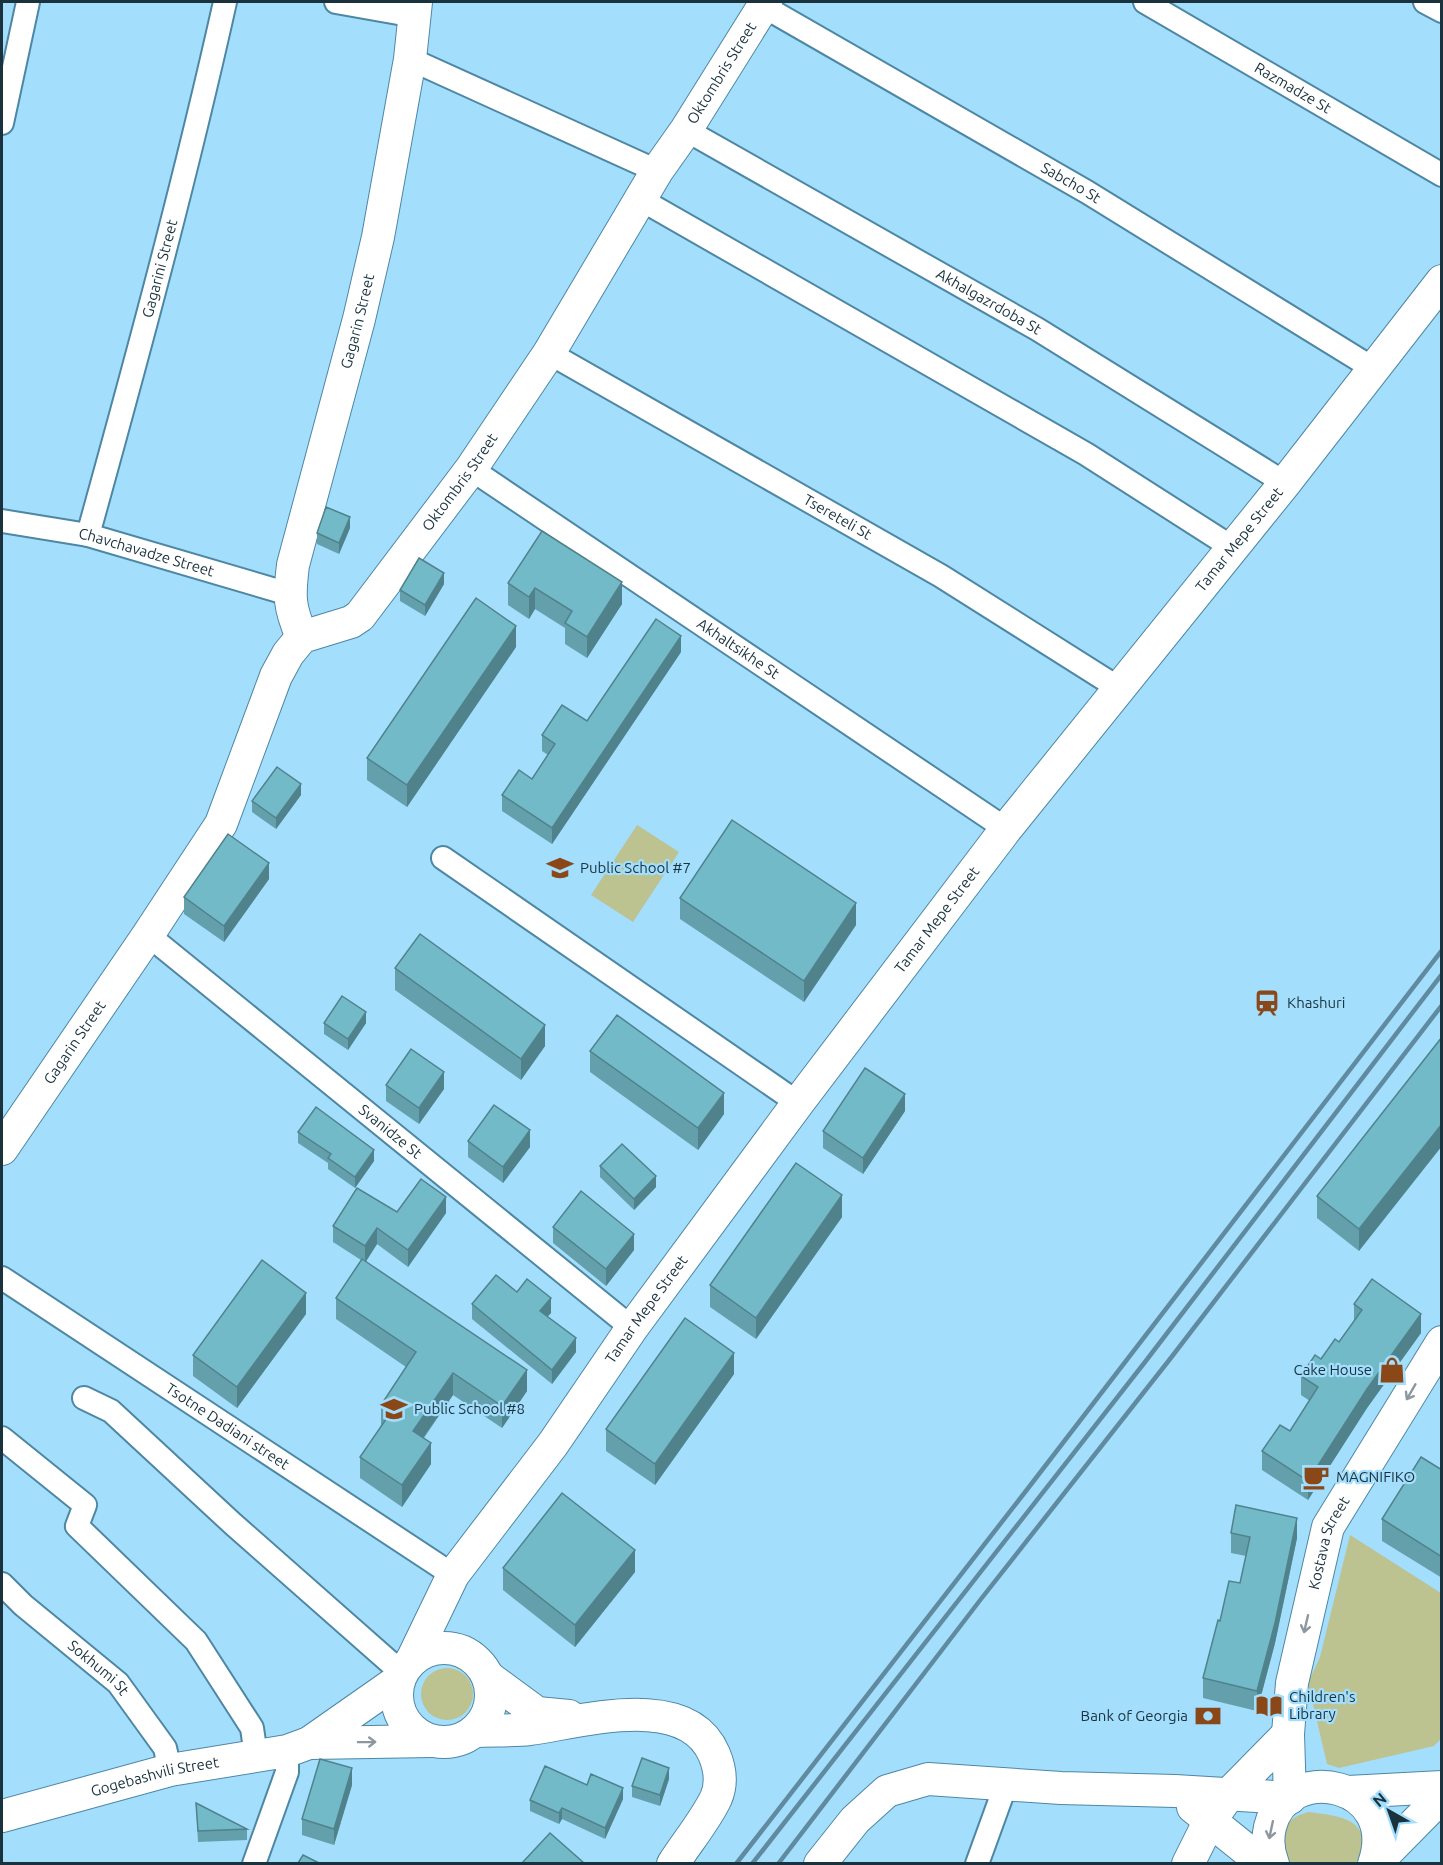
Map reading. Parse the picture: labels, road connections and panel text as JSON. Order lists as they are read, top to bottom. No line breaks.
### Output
{"streets":{"street":["Oktombris Street","Razmadze St","Sabcho St","Gagarini Street","Akhalgazrdoba St","Gagarin Street","Tsereteli St","Tamar Mepe Street","Chavchavadze Street","Akhaltsikhe St","Svanidze St","Tsotne Dadiani street","Kostava Street","Sokhumi St","Gogebashvili Street"]},"crossings":[["Oktombris Street","Sabcho St"],["Oktombris Street","Akhalgazrdoba St"],["Oktombris Street","Gagarin Street"],["Oktombris Street","Tsereteli St"],["Oktombris Street","Akhaltsikhe St"],["Sabcho St","Tamar Mepe Street"],["Gagarini Street","Chavchavadze Street"],["Akhalgazrdoba St","Tamar Mepe Street"],["Gagarin Street","Chavchavadze Street"],["Gagarin Street","Svanidze St"],["Tsereteli St","Tamar Mepe Street"],["Tamar Mepe Street","Akhaltsikhe St"],["Tamar Mepe Street","Svanidze St"],["Tamar Mepe Street","Tsotne Dadiani street"],["Tamar Mepe Street","Gogebashvili Street"],["Sokhumi St","Gogebashvili Street"]],"one_way":["Kostava Street"],"places":{"school or university":["Public School #7","Public School #8"],"station":["Khashuri"],"shop":["Cake House"],"cafe":["MAGNIFIKO"],"library":["Children's Library"],"bank":["Bank of Georgia"]},"north":"top left"}
